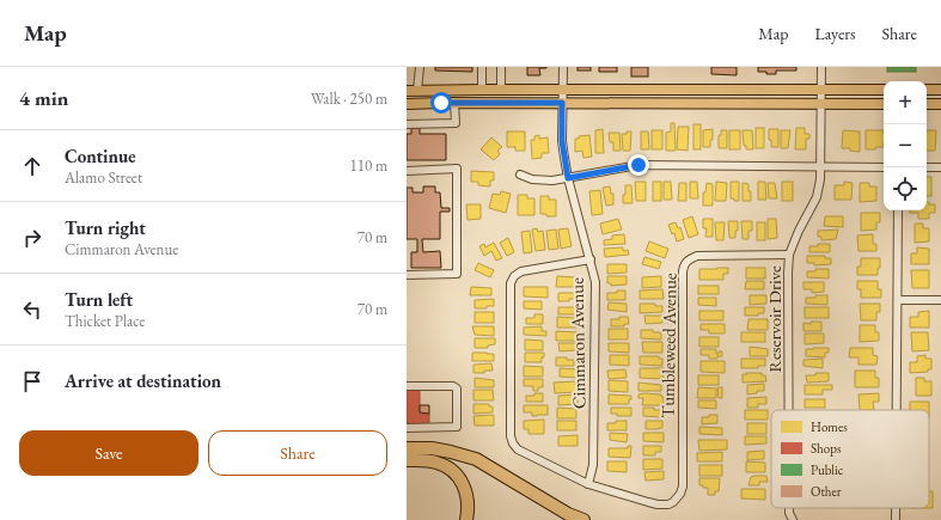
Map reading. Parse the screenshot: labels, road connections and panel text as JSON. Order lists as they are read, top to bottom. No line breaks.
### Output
{"streets":{"street":["Reservoir Drive","Cimmaron Avenue","Tumbleweed Avenue"]},"crossings":[["Reservoir Drive","Tumbleweed Avenue"],["Cimmaron Avenue","Tumbleweed Avenue"]],"legend":["Homes","Shops","Public","Other"],"page":{"header":"Map","nav":["Map","Layers","Share"],"heading":["4 min","Walk · 250 m"],"map_buttons":["+","−"],"list":[["Continue","Alamo Street","110 m"],["Turn right","Cimmaron Avenue","70 m"],["Turn left","Thicket Place","70 m"],"Arrive at destination"],"buttons":["Save","Share"]}}
